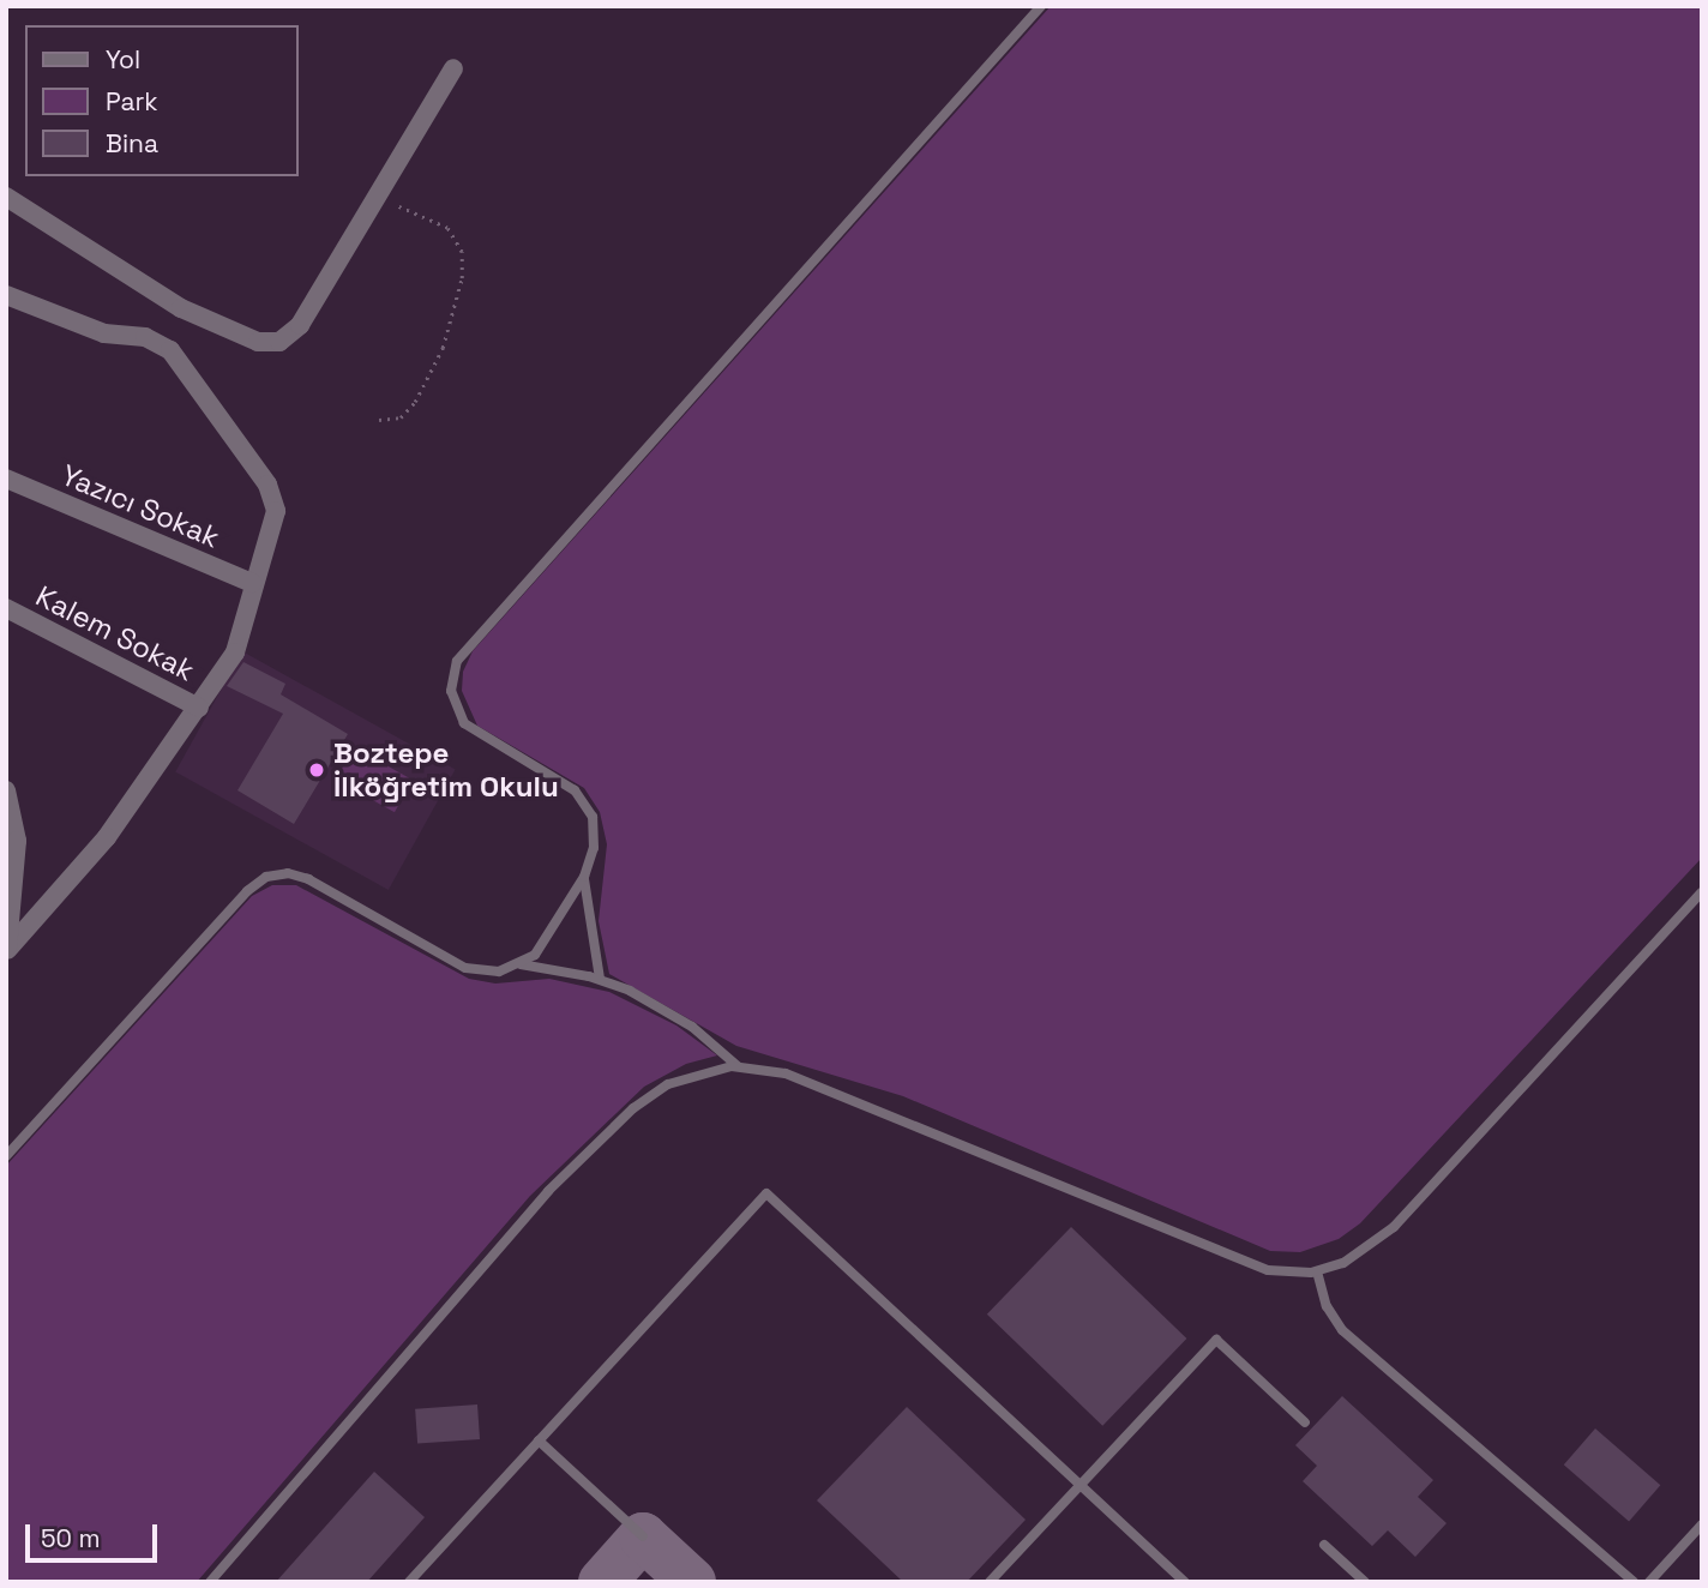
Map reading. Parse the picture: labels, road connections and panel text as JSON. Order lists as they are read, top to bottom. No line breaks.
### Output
{"streets":{"street":["Yazıcı Sokak","Kalem Sokak"]},"places":["Boztepe İlköğretim Okulu"],"legend":["Yol","Park","Bina"],"scale_bar":"50 m"}
